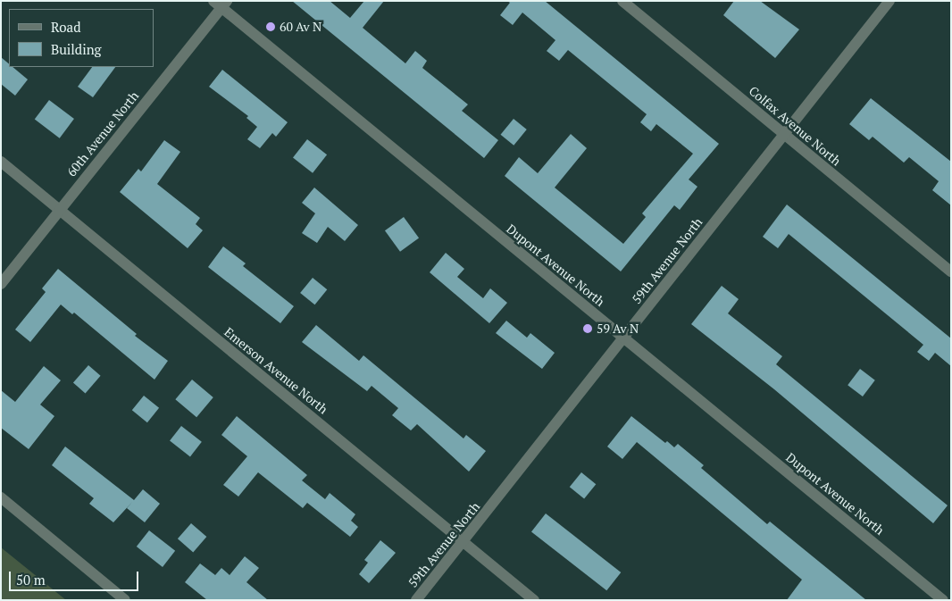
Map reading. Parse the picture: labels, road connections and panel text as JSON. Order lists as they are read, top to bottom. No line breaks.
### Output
{"streets":{"street":["Colfax Avenue North","60th Avenue North","59th Avenue North","Dupont Avenue North","Emerson Avenue North"]},"crossings":[["Colfax Avenue North","59th Avenue North"],["60th Avenue North","Dupont Avenue North"],["60th Avenue North","Emerson Avenue North"],["59th Avenue North","Dupont Avenue North"],["59th Avenue North","Emerson Avenue North"]],"places":["60 Av N","59 Av N"],"legend":["Road","Building"],"scale_bar":"50 m"}
